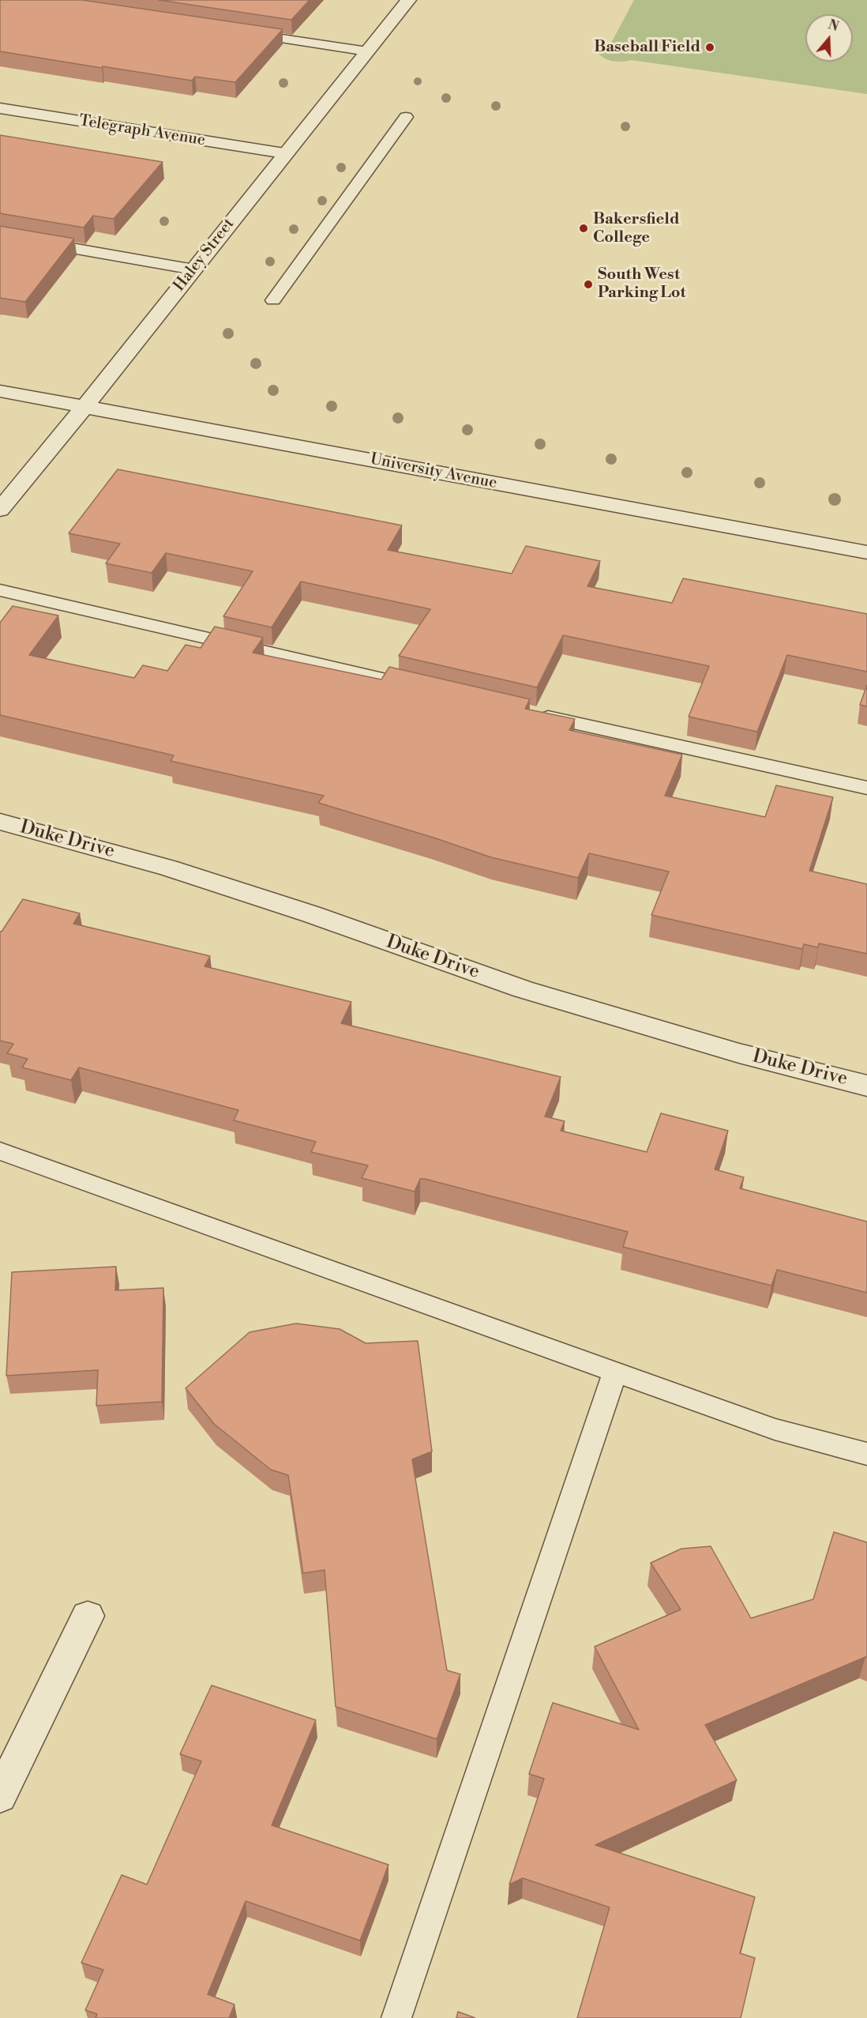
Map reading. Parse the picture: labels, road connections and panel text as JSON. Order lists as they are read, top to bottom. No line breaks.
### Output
{"streets":{"street":["Telegraph Avenue","Haley Street","University Avenue","Duke Drive"]},"crossings":[["Telegraph Avenue","Haley Street"],["Haley Street","University Avenue"]],"places":["Baseball Field","Bakersfield College","South West Parking Lot"],"north":"top"}
